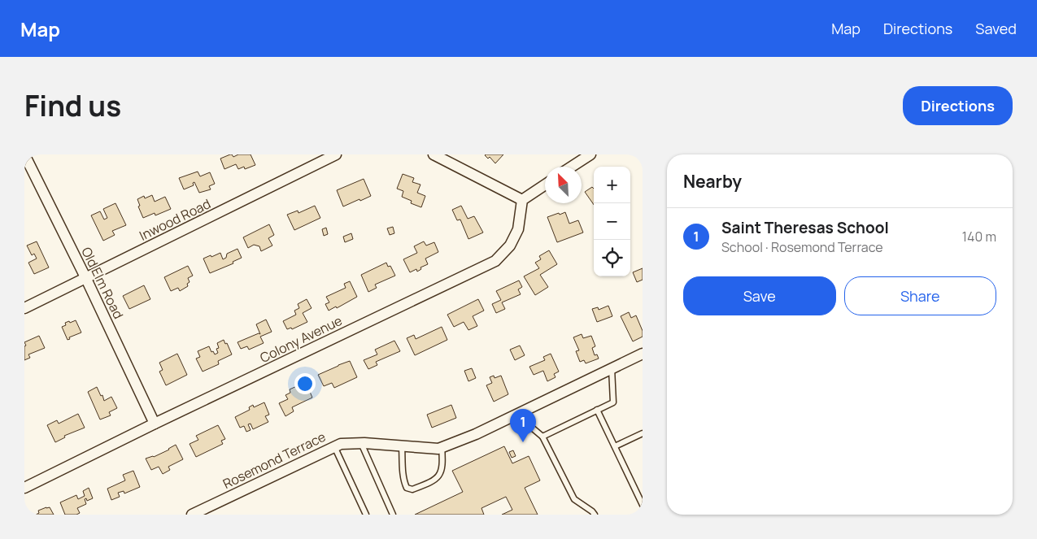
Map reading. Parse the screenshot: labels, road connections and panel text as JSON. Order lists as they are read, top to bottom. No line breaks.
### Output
{"streets":{"street":["Inwood Road","Old Elm Road","Colony Avenue","Rosemond Terrace"]},"crossings":[["Inwood Road","Old Elm Road"],["Old Elm Road","Colony Avenue"]],"north":"top left","page":{"header":"Map","nav":["Map","Directions","Saved"],"title":"Find us","buttons":["Directions",["Save","Share"]],"heading":"Nearby","map_buttons":["+","−"],"list":[{"mark":"1","name":"Saint Theresas School","note":"School · Rosemond Terrace","value":"140 m"}],"pins":"1"}}
